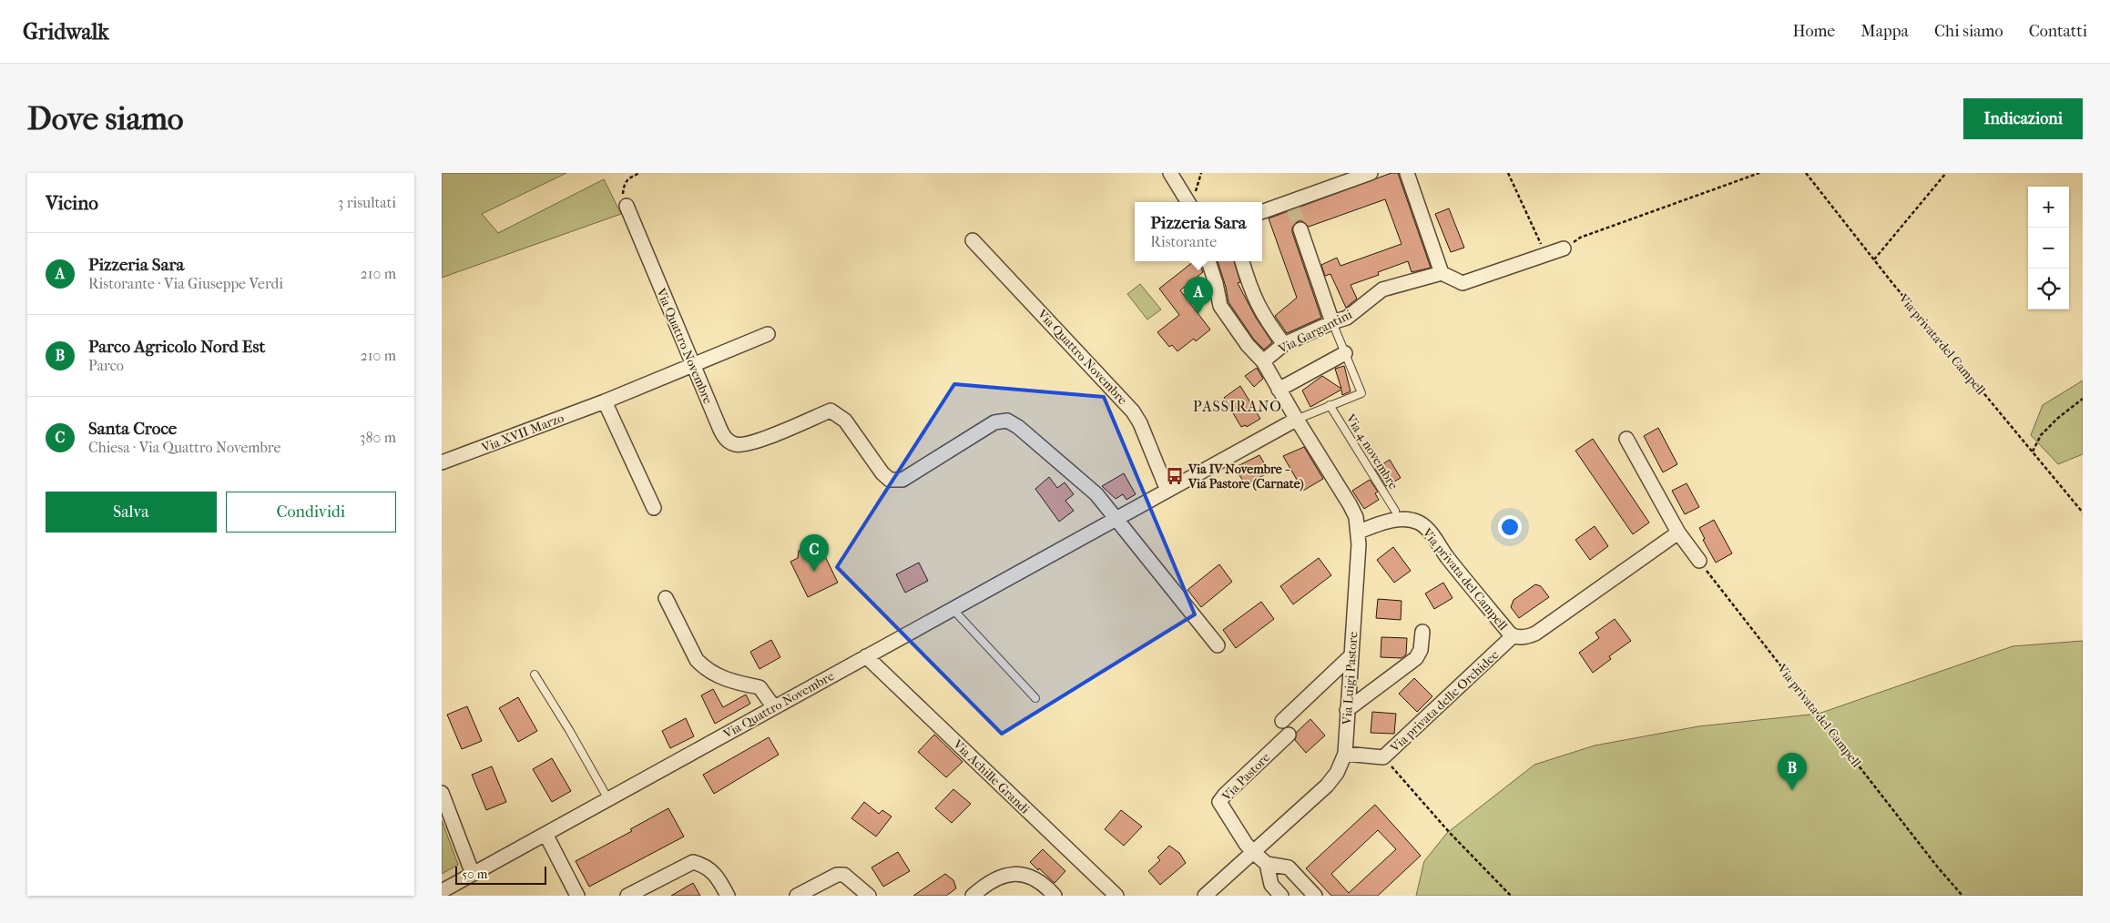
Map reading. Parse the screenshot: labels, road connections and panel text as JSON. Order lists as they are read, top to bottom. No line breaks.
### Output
{"streets":{"street":["Via Gargantini","Via privata del Campell","Via Quattro Novembre","Via XVII Marzo","Via Luigi Pastore","Via privata delle Orchidee","Via Achille Grandi","Via Pastore"],"lane":["Via 4 novembre"]},"crossings":[["Via Gargantini","Via Luigi Pastore"],["Via privata del Campell","Via Luigi Pastore"],["Via privata del Campell","Via privata delle Orchidee"],["Via Quattro Novembre","Via XVII Marzo"],["Via Quattro Novembre","Via 4 novembre"],["Via Quattro Novembre","Via Luigi Pastore"],["Via Quattro Novembre","Via Achille Grandi"],["Via Luigi Pastore","Via privata delle Orchidee"],["Via Luigi Pastore","Via Pastore"]],"districts":["PASSIRANO"],"places":{"bus stop":["Via IV Novembre - Via Pastore (Carnate)"]},"scale_bar":"50 m","page":{"header":"Gridwalk","nav":["Home","Mappa","Chi siamo","Contatti"],"buttons":["Indicazioni",["Salva","Condividi"]],"title":"Dove siamo","heading":["Vicino","3 risultati"],"map_buttons":["+","−"],"popup":["Pizzeria Sara","Ristorante"],"list":[{"mark":"A","name":"Pizzeria Sara","note":"Ristorante · Via Giuseppe Verdi","value":"210 m"},{"mark":"B","name":"Parco Agricolo Nord Est","note":"Parco","value":"210 m"},{"mark":"C","name":"Santa Croce","note":"Chiesa · Via Quattro Novembre","value":"380 m"}],"pins":["A","C","B"],"scale":"50 m"}}
